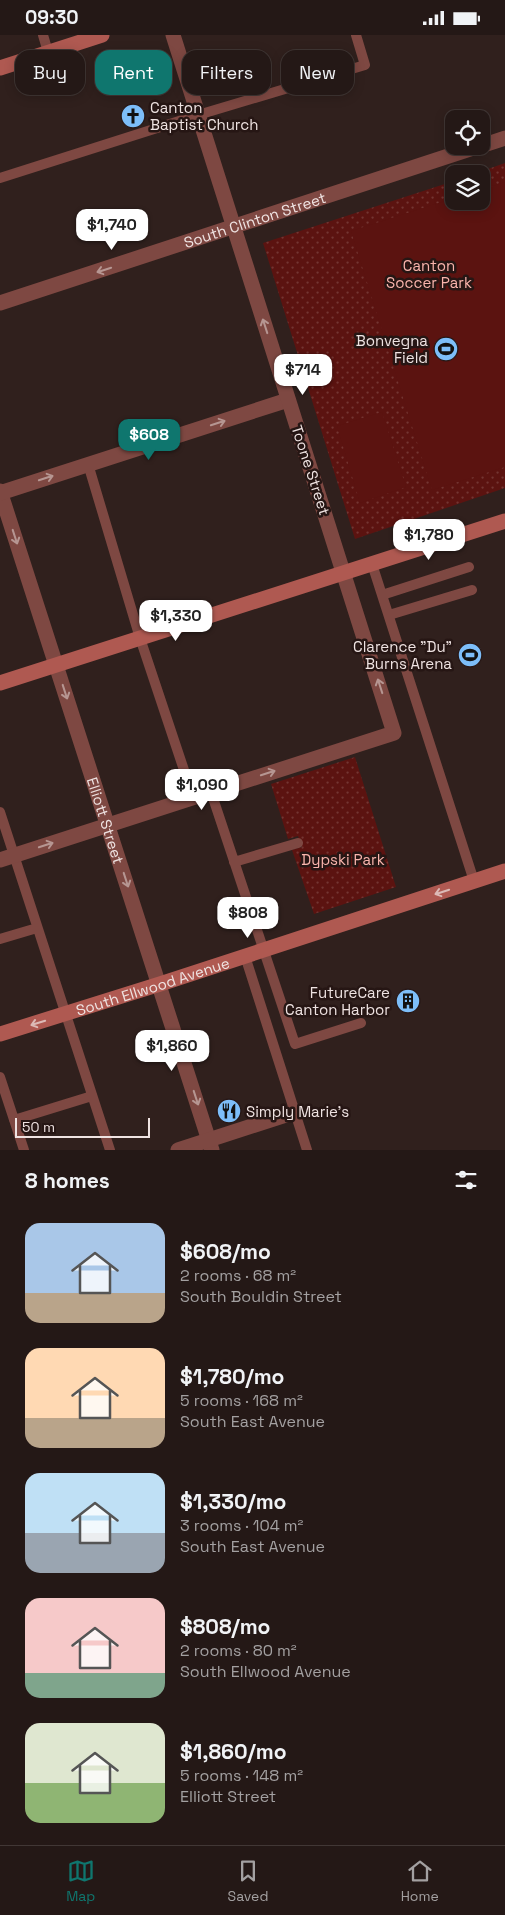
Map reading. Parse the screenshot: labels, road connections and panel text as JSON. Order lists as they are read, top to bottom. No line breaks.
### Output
{"streets":{"street":["South Clinton Street","Toone Street","Elliott Street","South Ellwood Avenue"]},"crossings":[["South Clinton Street","Toone Street"],["Elliott Street","South Ellwood Avenue"]],"one_way":["South Clinton Street","Elliott Street","South Ellwood Avenue"],"parks":["Canton Soccer Park","Dypski Park"],"places":{"church":["Canton Baptist Church"],"sports":["Bonvegna Field","Clarence \"Du\" Burns Arena"],"building":["FutureCare Canton Harbor"],"restaurant":["Simply Marie's"]},"scale_bar":"50 m","page":{"status":"09:30","chip":["Buy","Rent","Filters","New"],"price":["$1,740","$714","$608","$1,780","$1,330","$1,090","$808","$1,860"],"scale":"50 m","heading":"8 homes","list":[{"name":"$608/mo","note":"2 rooms · 68 m² · South Bouldin Street"},{"name":"$1,780/mo","note":"5 rooms · 168 m² · South East Avenue"},{"name":"$1,330/mo","note":"3 rooms · 104 m² · South East Avenue"},{"name":"$808/mo","note":"2 rooms · 80 m² · South Ellwood Avenue"},{"name":"$1,860/mo","note":"5 rooms · 148 m² · Elliott Street"}],"tabs":["Map","Saved","Home"]}}
